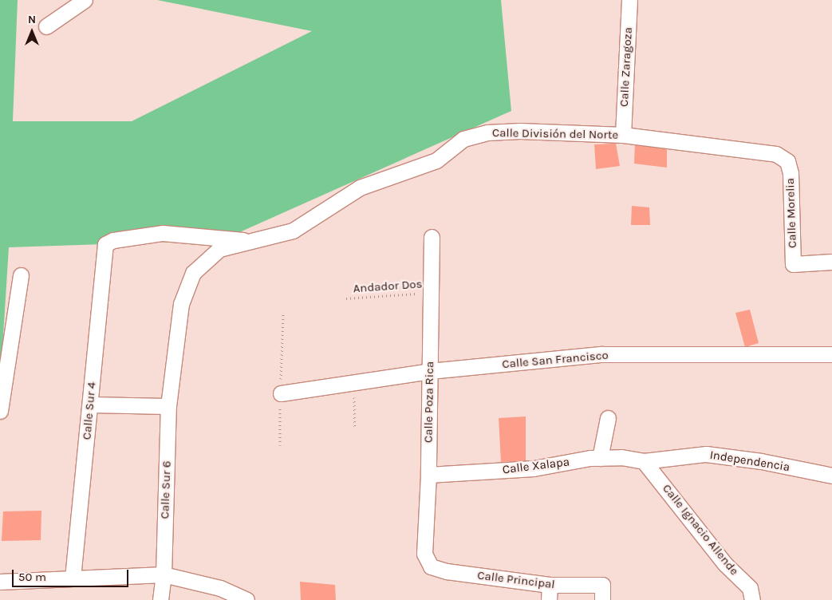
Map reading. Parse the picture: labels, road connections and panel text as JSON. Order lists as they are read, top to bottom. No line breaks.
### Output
{"streets":{"street":["Calle Zaragoza","Calle División del Norte","Calle Morelia","Calle San Francisco","Calle Poza Rica","Calle Sur 4","Independencia","Calle Xalapa","Calle Sur 6","Calle Ignacio Allende","Calle Principal"],"path":["Andador Dos"]},"crossings":[["Calle Zaragoza","Calle División del Norte"],["Calle División del Norte","Calle Morelia"],["Calle División del Norte","Calle Sur 4"],["Calle División del Norte","Calle Sur 6"],["Andador Dos","Calle Poza Rica"],["Calle San Francisco","Calle Poza Rica"],["Calle Poza Rica","Calle Xalapa"],["Calle Poza Rica","Calle Principal"],["Independencia","Calle Xalapa"],["Independencia","Calle Ignacio Allende"],["Calle Xalapa","Calle Ignacio Allende"]],"scale_bar":"50 m","north":"top"}
